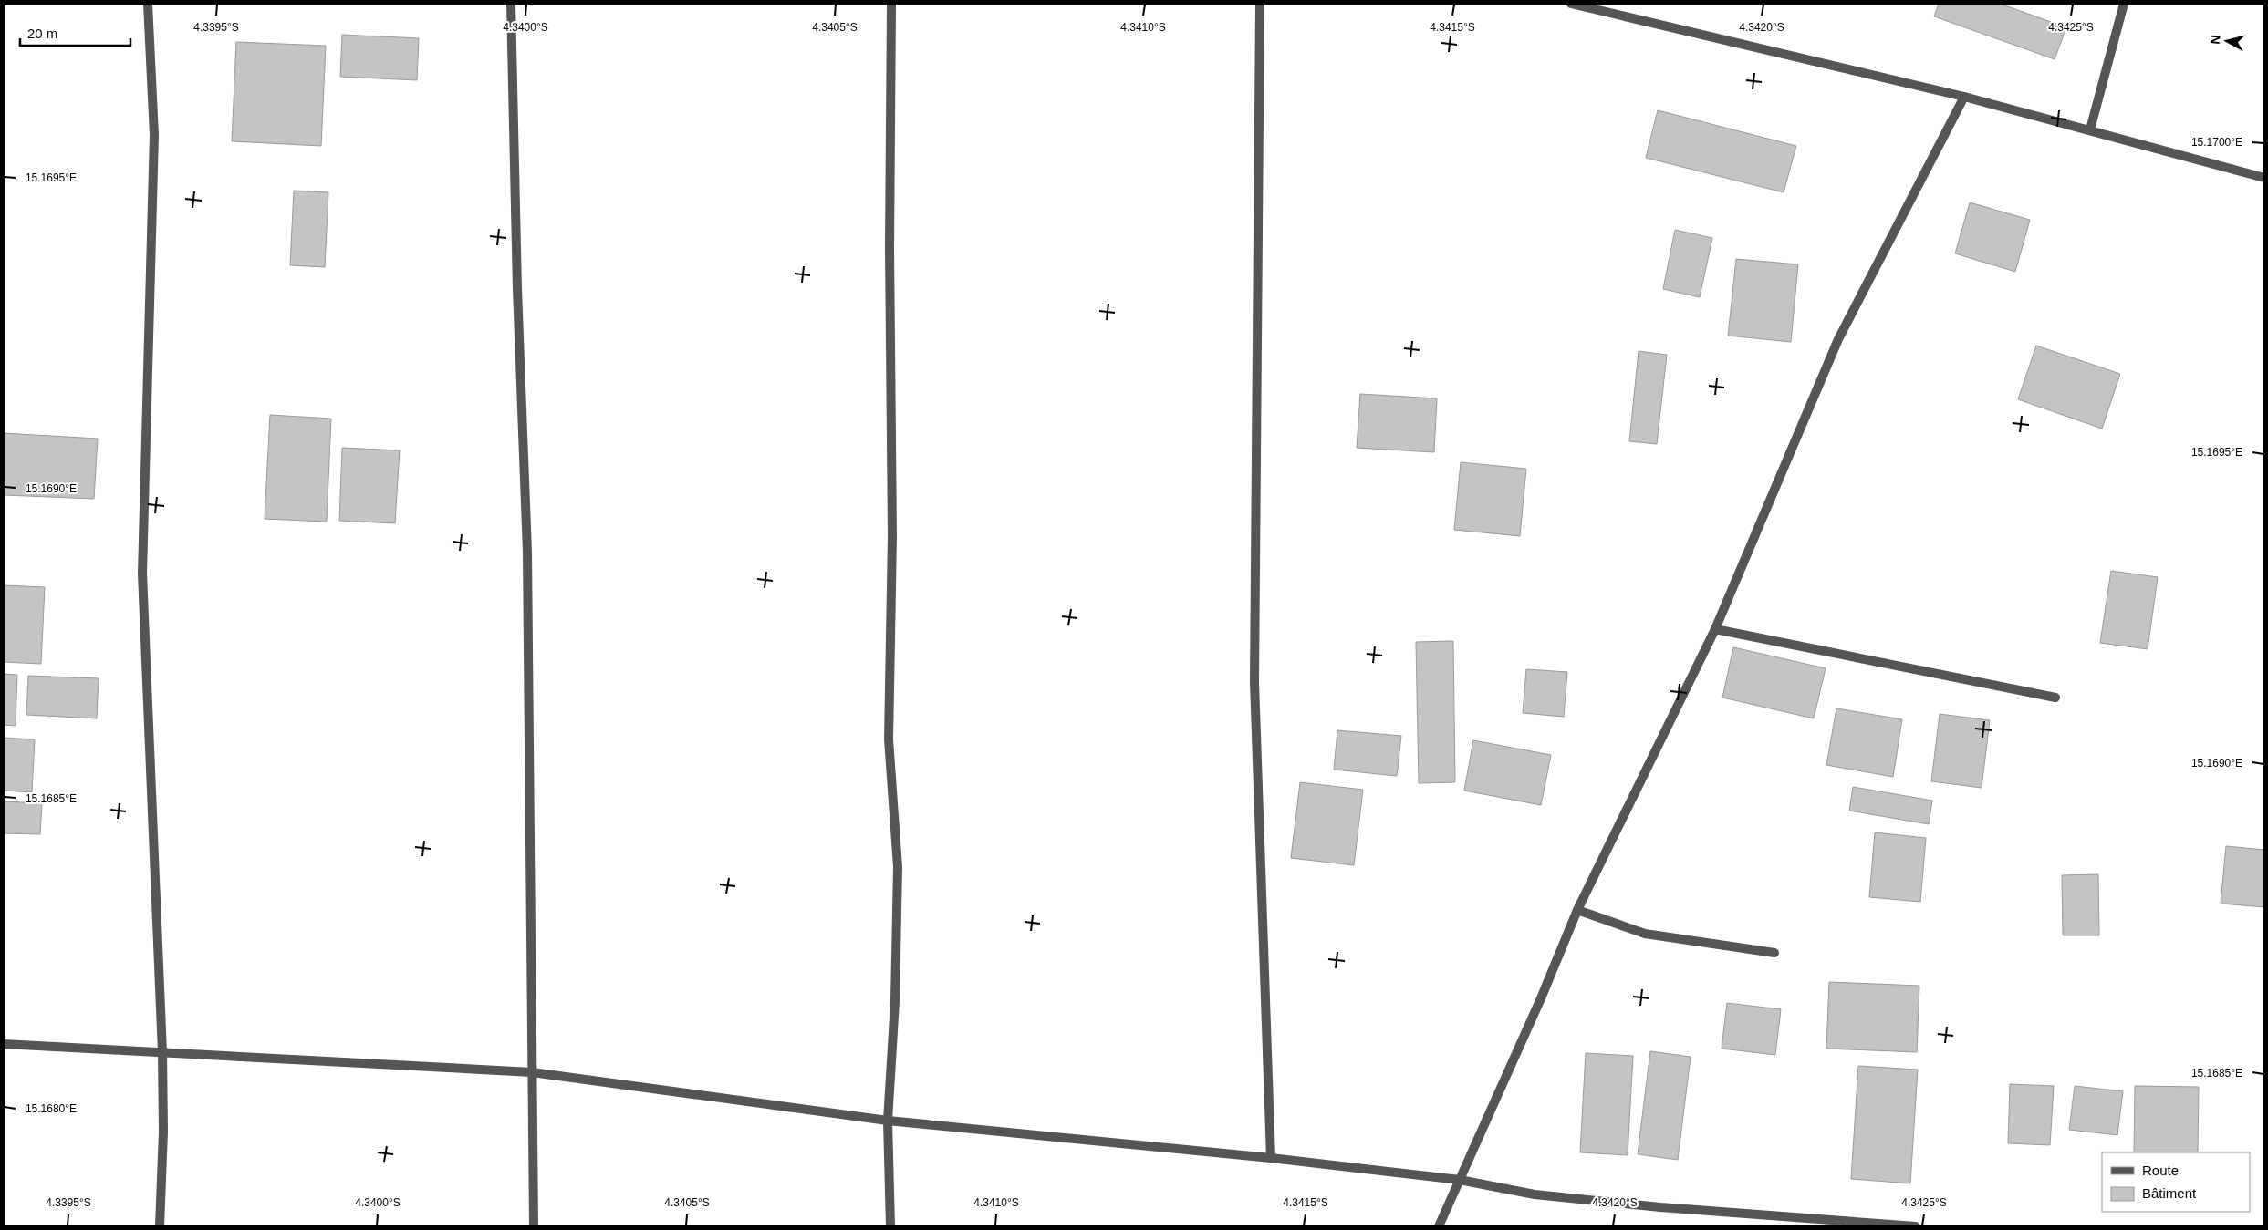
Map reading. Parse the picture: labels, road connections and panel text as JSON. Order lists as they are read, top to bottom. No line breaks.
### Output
{"legend":["Route","Bâtiment"],"scale_bar":"20 m","north":"left","coordinates":["4.3395°S","4.3400°S","4.3405°S","4.3410°S","4.3415°S","4.3420°S","4.3425°S","15.1700°E","15.1695°E","15.1690°E","15.1685°E","15.1680°E"]}
